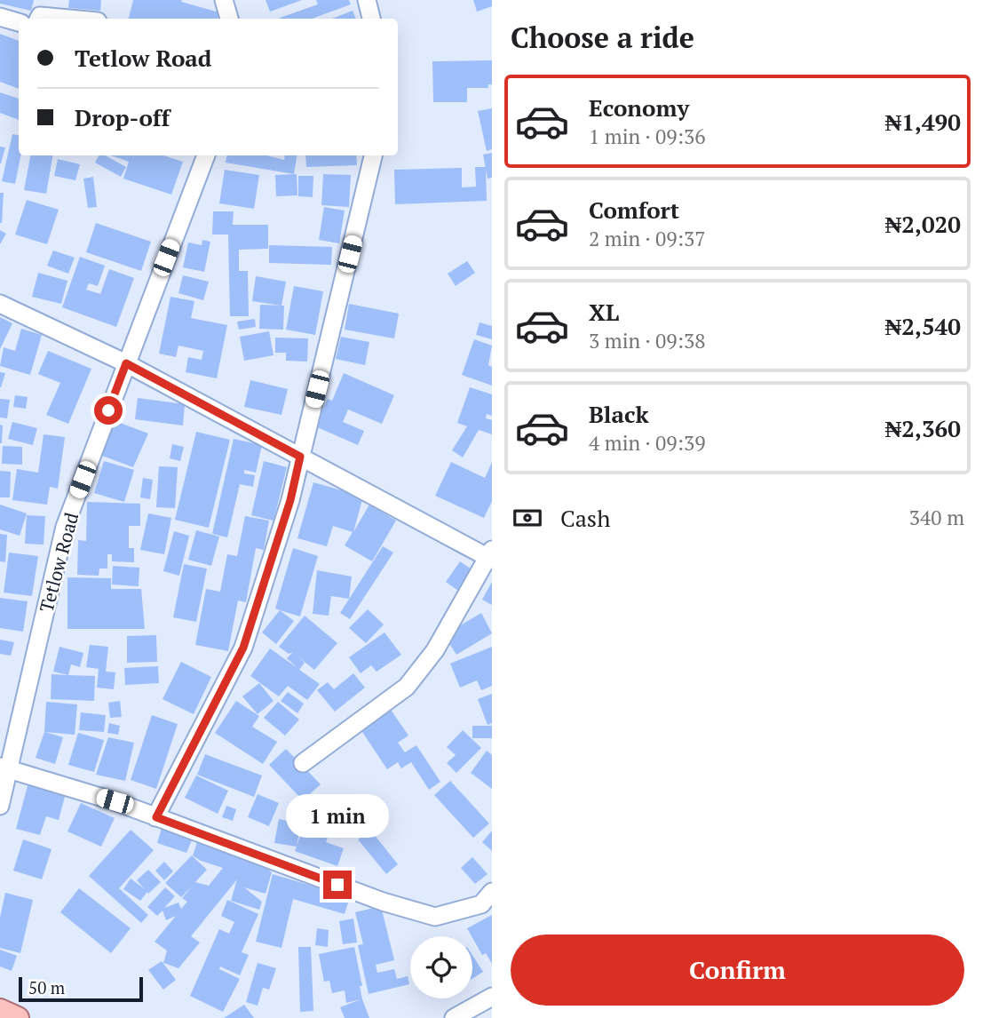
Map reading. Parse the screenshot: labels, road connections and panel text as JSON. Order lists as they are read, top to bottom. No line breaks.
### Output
{"streets":{"street":["Tetlow Road"]},"scale_bar":"50 m","page":{"heading":"Choose a ride","banner":["Tetlow Road","Drop-off"],"list":[{"name":"Economy","note":"1 min · 09:36","value":"₦1,490"},{"name":"Comfort","note":"2 min · 09:37","value":"₦2,020"},{"name":"XL","note":"3 min · 09:38","value":"₦2,540"},{"name":"Black","note":"4 min · 09:39","value":"₦2,360"}],"pay":["Cash","340 m"],"bubble":"1 min","buttons":"Confirm","scale":"50 m"}}
